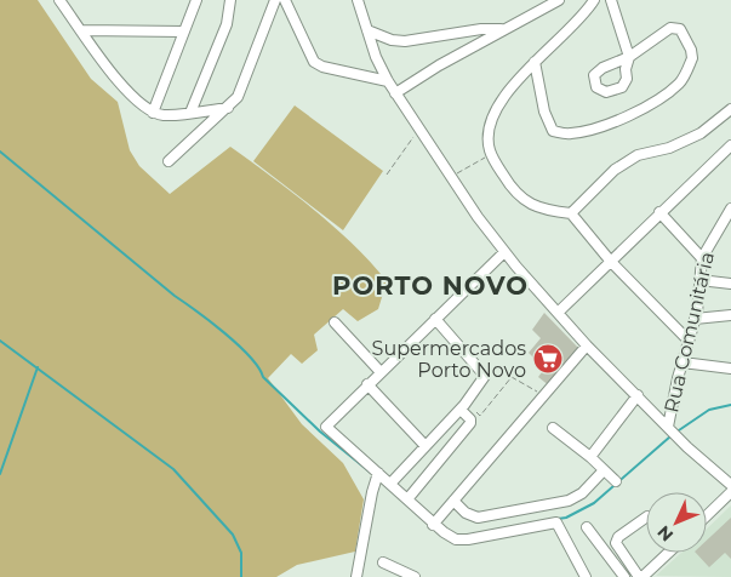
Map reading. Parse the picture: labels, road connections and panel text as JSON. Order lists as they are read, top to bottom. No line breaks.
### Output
{"streets":{"street":["Rua Comunitária"]},"districts":["PORTO NOVO"],"places":{"supermarket":["Supermercados Porto Novo"]},"north":"bottom left"}
